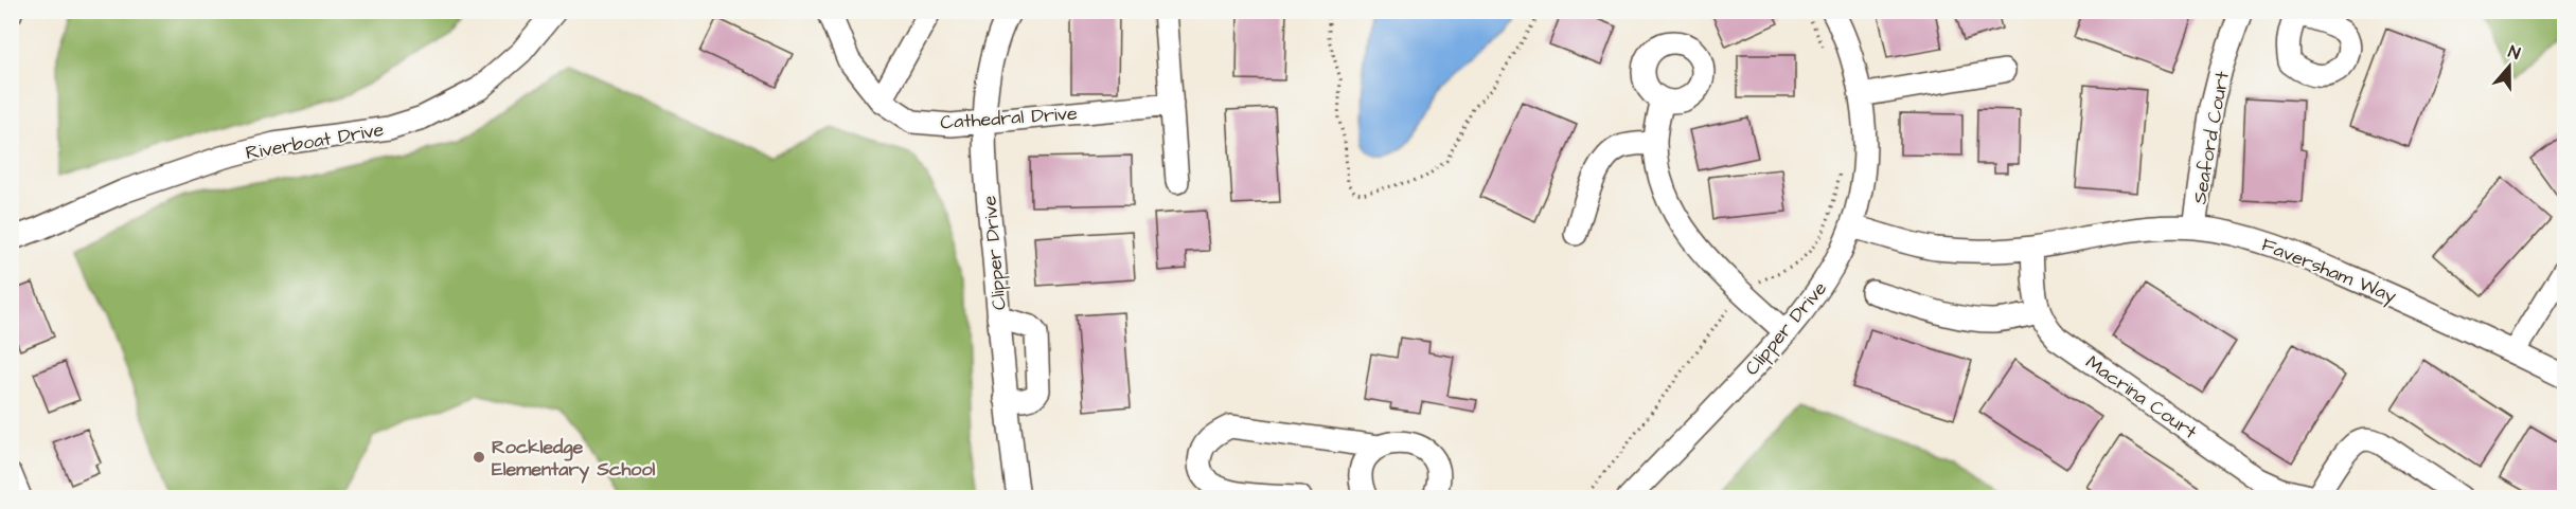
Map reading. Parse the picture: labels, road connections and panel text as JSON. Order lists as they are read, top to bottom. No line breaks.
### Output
{"streets":{"street":["Cathedral Drive","Seaford Court","Riverboat Drive","Clipper Drive","Faversham Way","Macrina Court"]},"crossings":[["Cathedral Drive","Clipper Drive"],["Seaford Court","Faversham Way"],["Clipper Drive","Faversham Way"]],"places":["Rockledge Elementary School"],"north":"top"}
